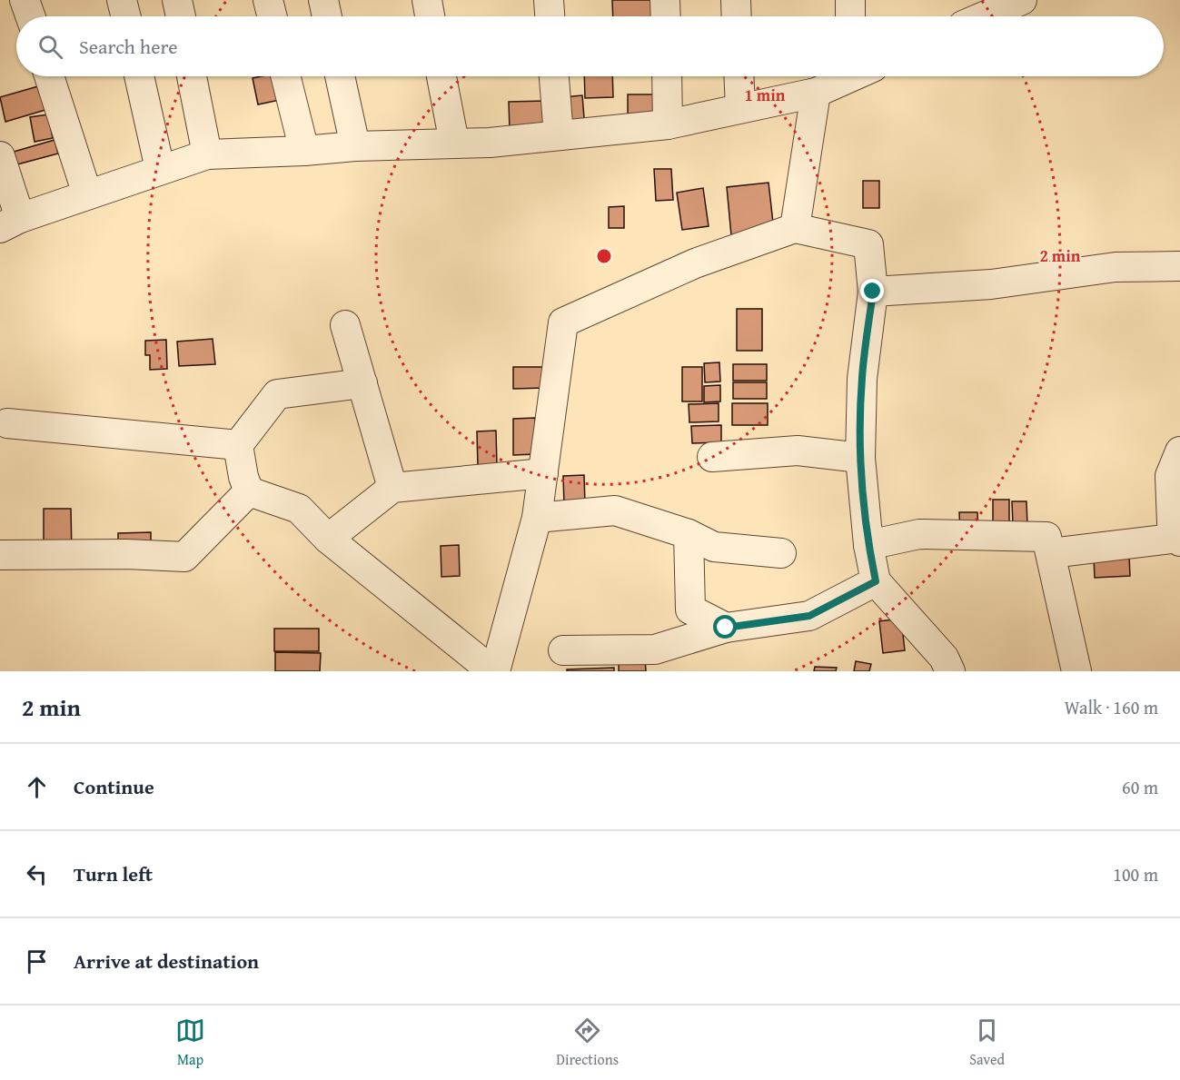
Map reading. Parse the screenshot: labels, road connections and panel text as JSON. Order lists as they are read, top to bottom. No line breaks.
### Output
{"page":{"search":"Search here","heading":["2 min","Walk · 160 m"],"list":[["Continue","60 m"],["Turn left","100 m"],"Arrive at destination"],"nav":["Map","Directions","Saved"]},"rings":["1 min","2 min"]}
